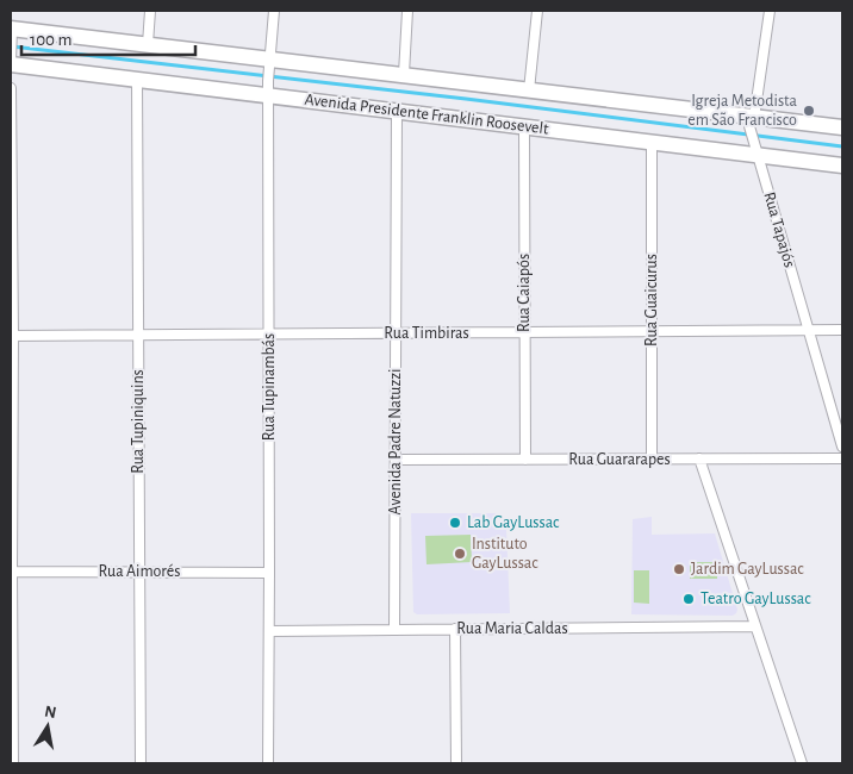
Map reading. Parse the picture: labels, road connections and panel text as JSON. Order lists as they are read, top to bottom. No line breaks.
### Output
{"streets":{"main road":["Avenida Presidente Franklin Roosevelt"],"street":["Rua Tapajós","Rua Caiapós","Rua Guaicurus","Rua Timbiras","Rua Tupinambás","Rua Tupiniquins","Avenida Padre Natuzzi","Rua Guararapes","Rua Aimorés","Rua Maria Caldas"]},"crossings":[["Avenida Presidente Franklin Roosevelt","Rua Tapajós"],["Avenida Presidente Franklin Roosevelt","Rua Caiapós"],["Avenida Presidente Franklin Roosevelt","Rua Guaicurus"],["Avenida Presidente Franklin Roosevelt","Rua Tupinambás"],["Avenida Presidente Franklin Roosevelt","Rua Tupiniquins"],["Avenida Presidente Franklin Roosevelt","Avenida Padre Natuzzi"],["Rua Tapajós","Rua Timbiras"],["Rua Caiapós","Rua Timbiras"],["Rua Caiapós","Rua Guararapes"],["Rua Guaicurus","Rua Timbiras"],["Rua Guaicurus","Rua Guararapes"],["Rua Timbiras","Rua Tupinambás"],["Rua Timbiras","Rua Tupiniquins"],["Rua Timbiras","Avenida Padre Natuzzi"],["Rua Tupinambás","Rua Aimorés"],["Rua Tupinambás","Rua Maria Caldas"],["Rua Tupiniquins","Rua Aimorés"],["Avenida Padre Natuzzi","Rua Guararapes"],["Avenida Padre Natuzzi","Rua Maria Caldas"]],"places":["Igreja Metodista em São Francisco","Lab GayLussac","Instituto GayLussac","Jardim GayLussac","Teatro GayLussac"],"scale_bar":"100 m","north":"top"}
